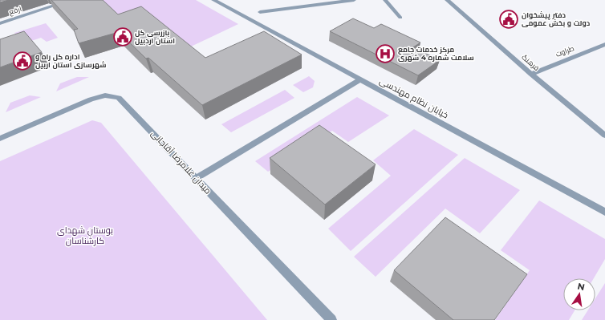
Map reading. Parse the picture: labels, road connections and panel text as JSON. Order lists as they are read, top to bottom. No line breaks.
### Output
{"streets":{"street":["ارفع","طراوت","فرهنگ","خیابان نظام مهندسی","میدان غلامرضا آقاجانی"]},"crossings":[["طراوت","فرهنگ"]],"parks":["بوستان شهدای کارشناسان"],"places":{"public building":["دفتر پیشخوان دولت و بخش عمومی","بازرسی کل استان اردبیل","اداره کل راه و شهرسازی استان اربیل"],"hospital":["مرکز خدمات جامع سلامت شماره 4 شهری"]},"north":"top"}
